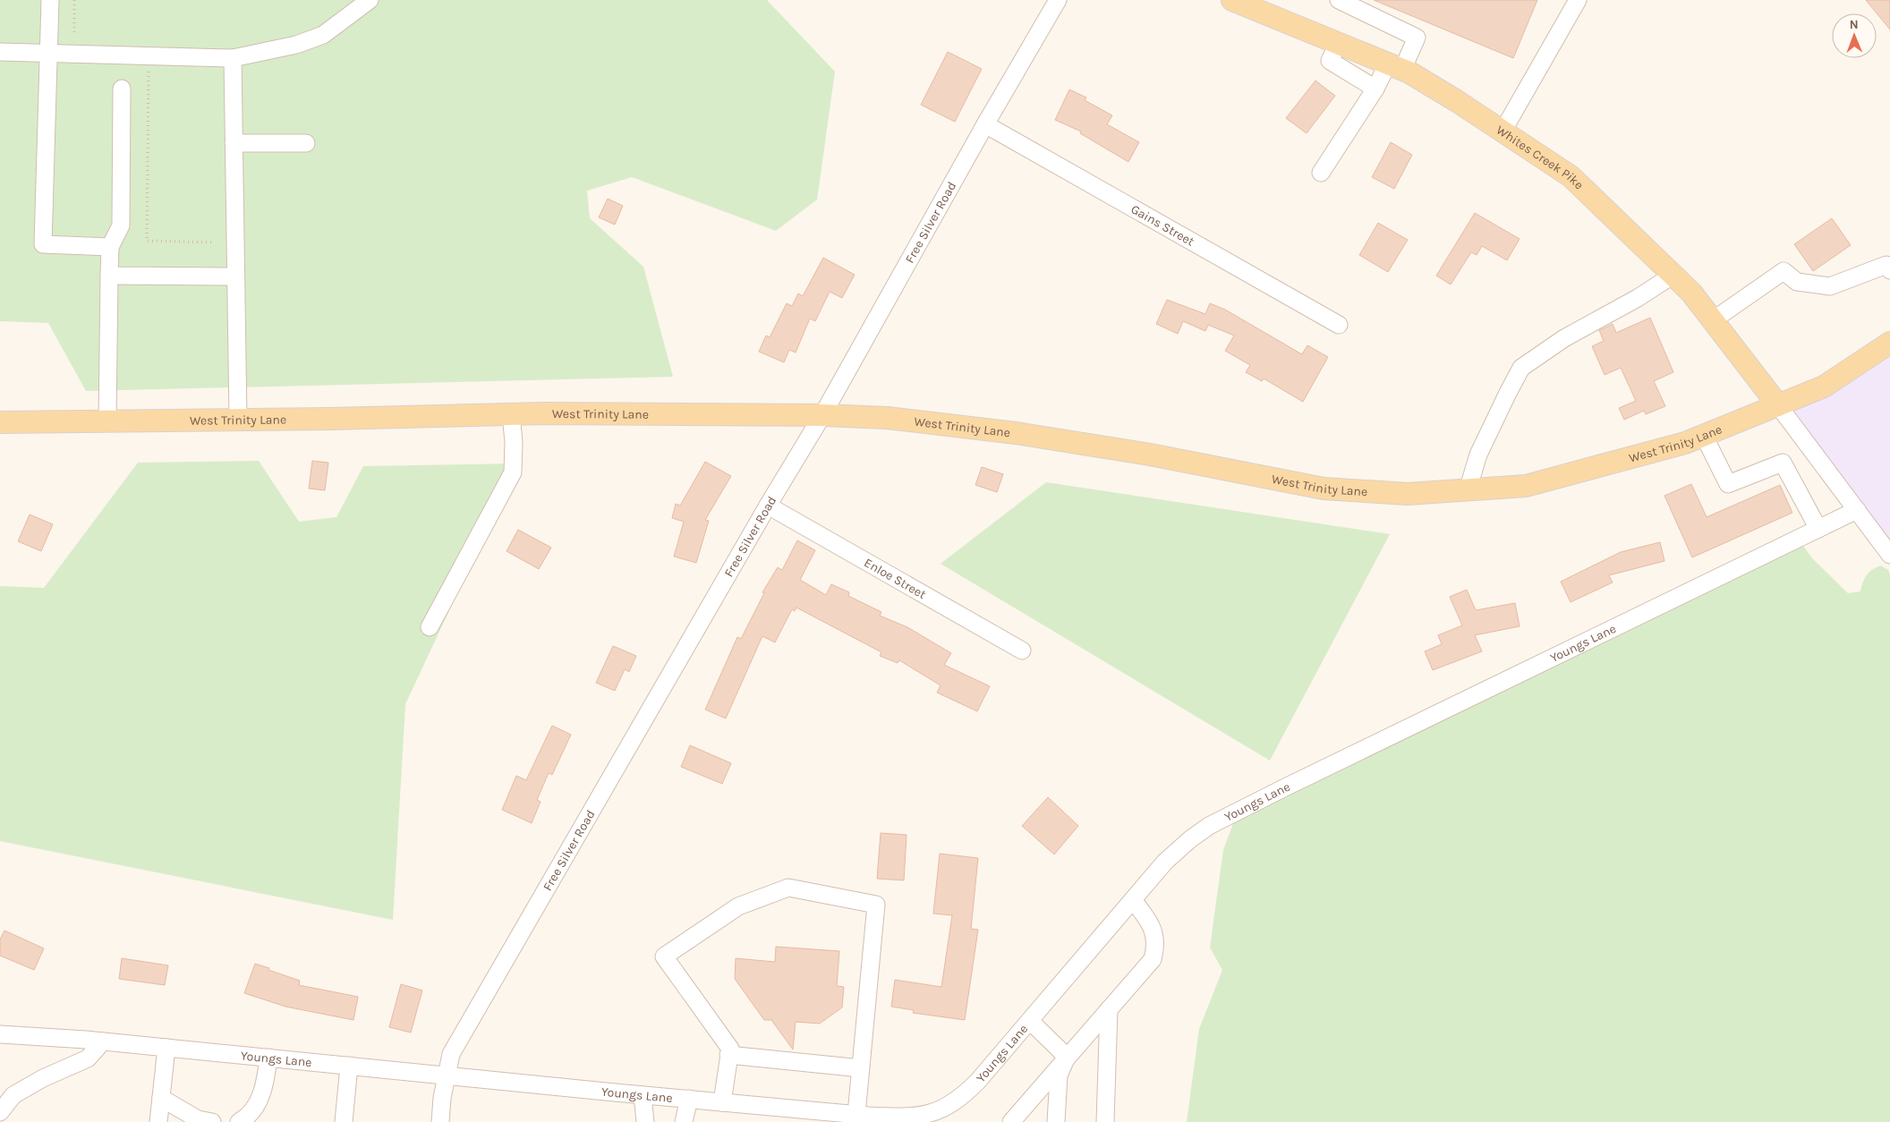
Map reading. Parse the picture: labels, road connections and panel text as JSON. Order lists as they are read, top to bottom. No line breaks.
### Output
{"streets":{"main road":["Whites Creek Pike","West Trinity Lane"],"street":["Free Silver Road","Gains Street","Enloe Street","Youngs Lane"]},"crossings":[["Whites Creek Pike","West Trinity Lane"],["Free Silver Road","Gains Street"],["Free Silver Road","West Trinity Lane"],["Free Silver Road","Enloe Street"],["Free Silver Road","Youngs Lane"]],"north":"top"}
